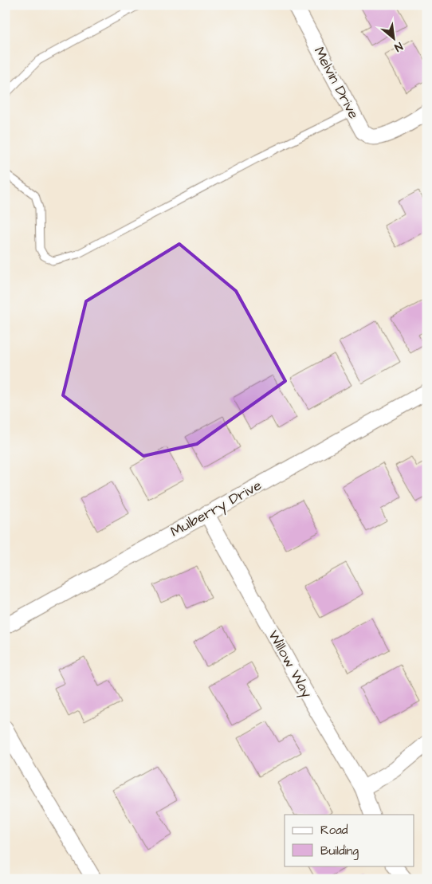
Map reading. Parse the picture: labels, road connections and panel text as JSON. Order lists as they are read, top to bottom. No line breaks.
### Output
{"streets":{"street":["Melvin Drive","Mulberry Drive","Willow Way"]},"crossings":[["Mulberry Drive","Willow Way"]],"legend":["Road","Building"],"north":"bottom right"}
